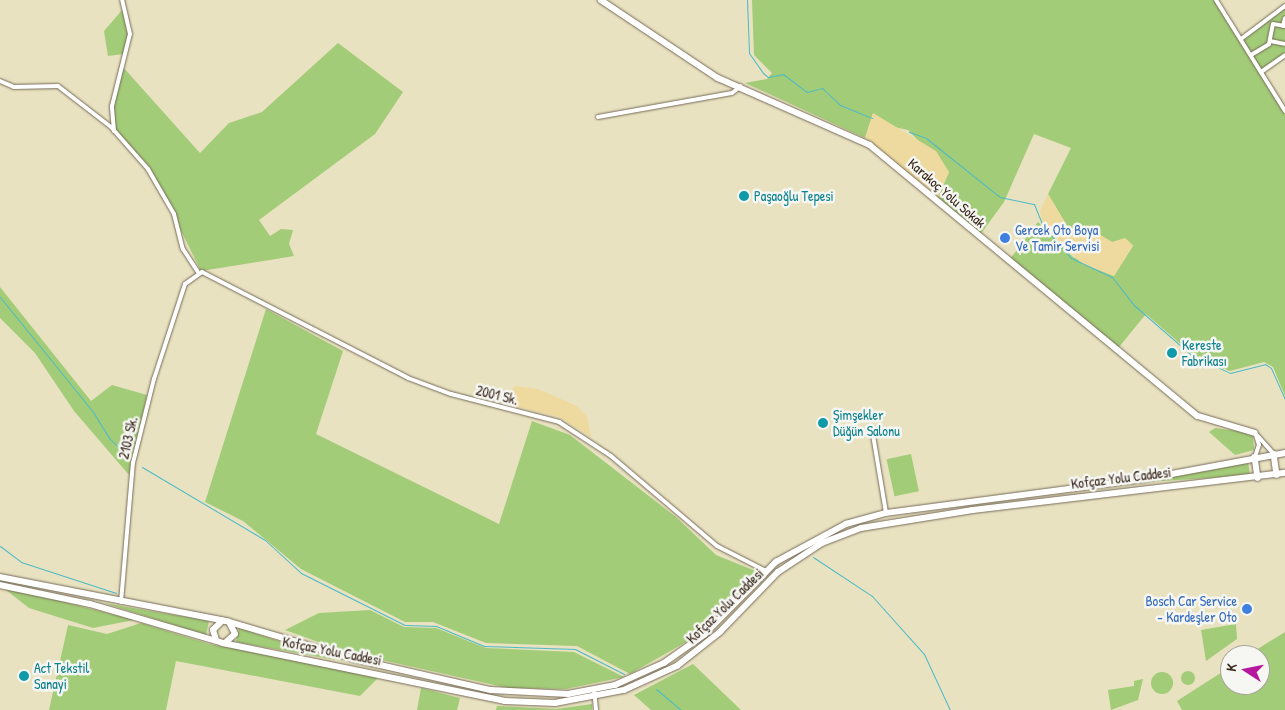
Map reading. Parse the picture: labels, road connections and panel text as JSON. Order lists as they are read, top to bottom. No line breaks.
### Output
{"streets":{"main road":["Karakoç Yolu Sokak","Kofçaz Yolu Caddesi"],"street":["2001 Sk.","2103 Sk."]},"crossings":[["2001 Sk.","2103 Sk."],["2001 Sk.","Kofçaz Yolu Caddesi"],["2103 Sk.","Kofçaz Yolu Caddesi"]],"places":["Paşaoğlu Tepesi","Gercek Oto Boya Ve Tamir Servisi","Kereste Fabrikası","Şimşekler Düğün Salonu","Bosch Car Service - Kardeşler Oto","Act Tekstil Sanayi"],"north":"left"}
